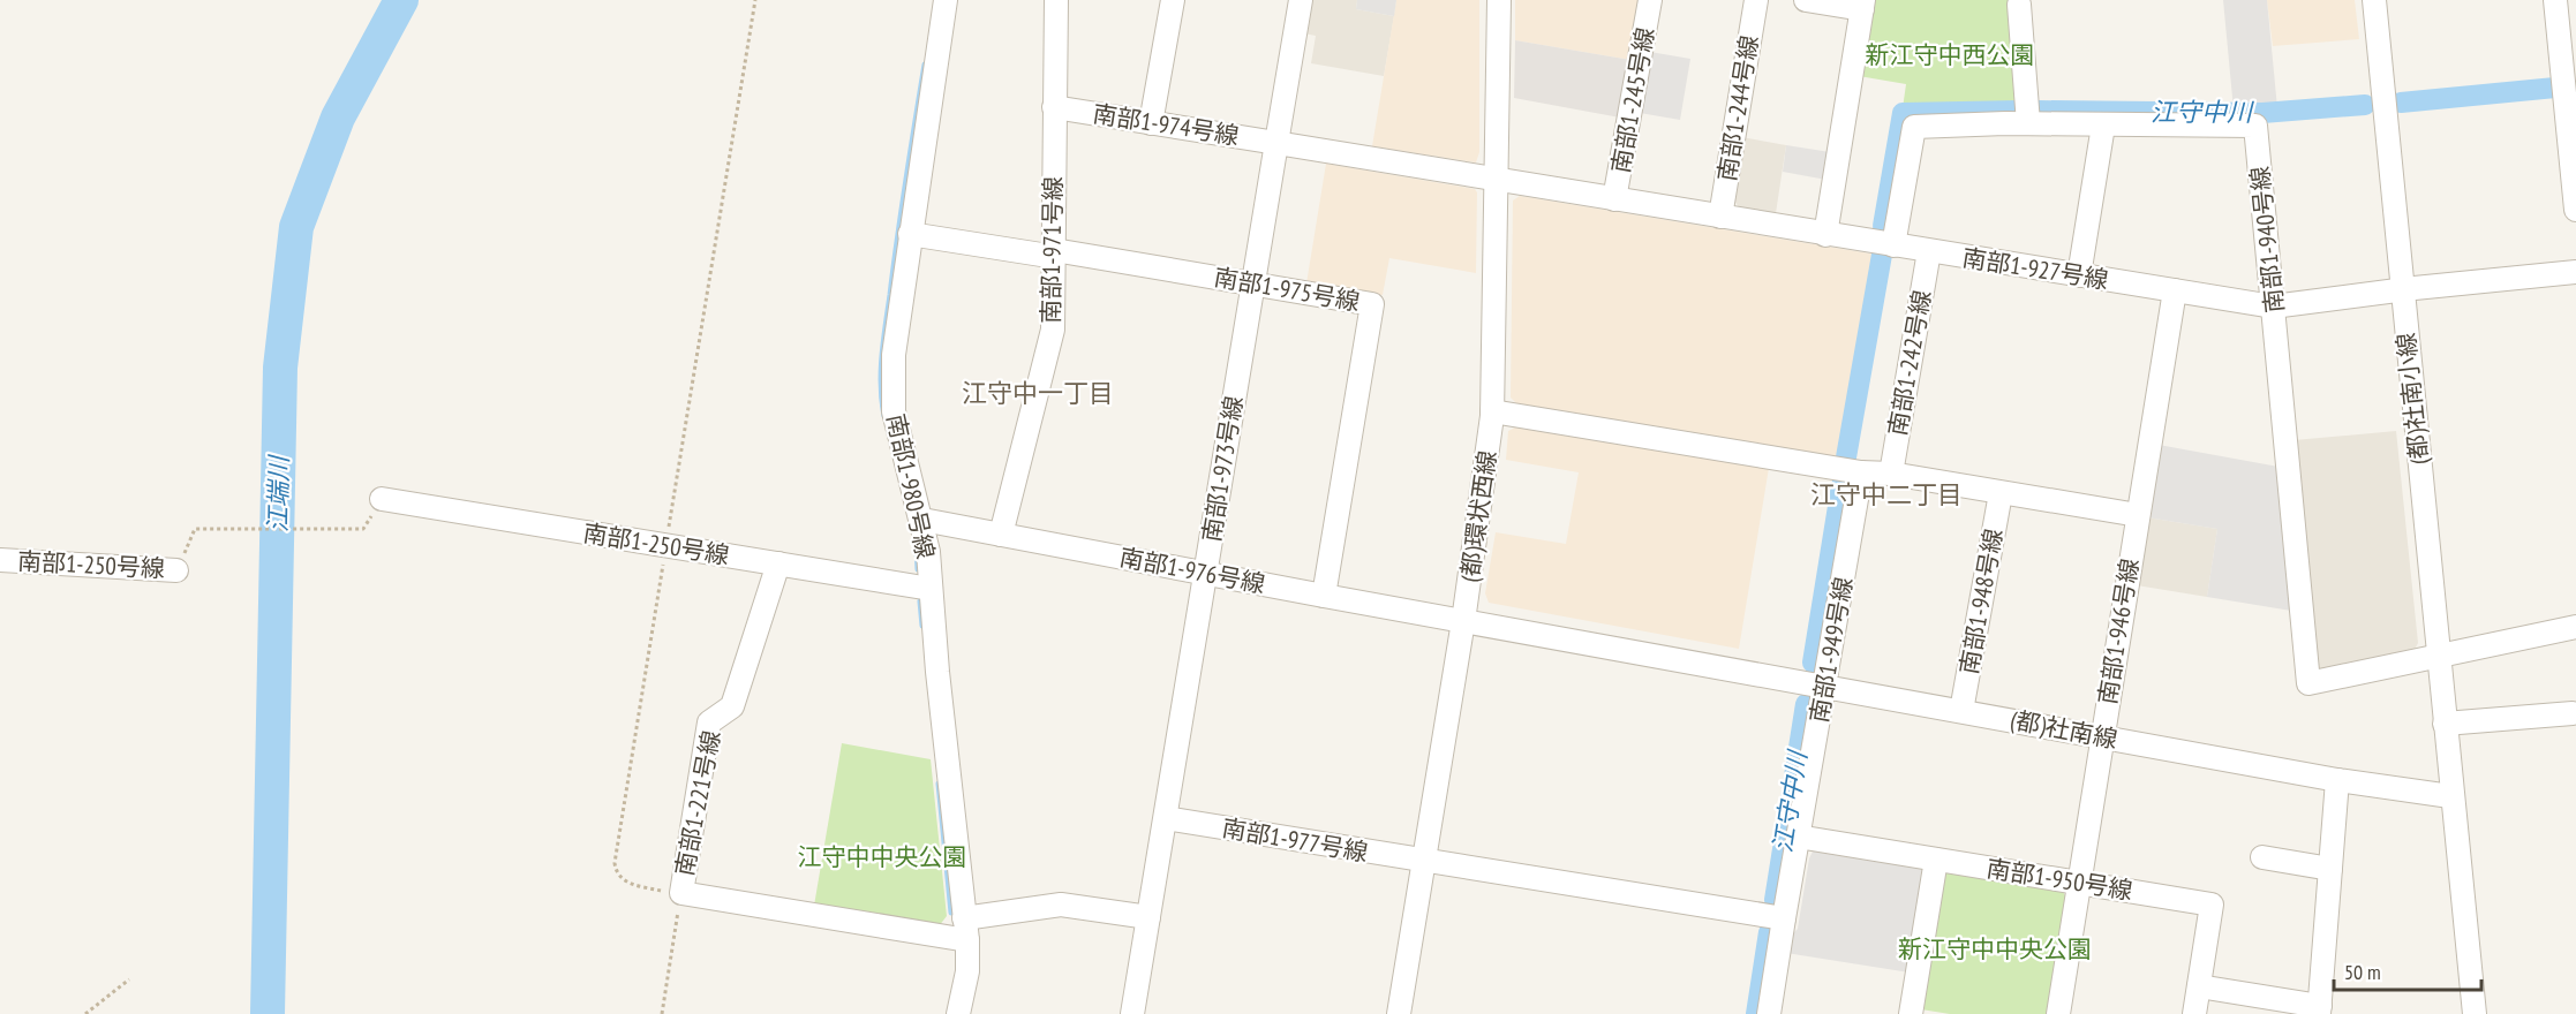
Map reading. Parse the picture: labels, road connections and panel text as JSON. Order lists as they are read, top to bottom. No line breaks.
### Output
{"streets":{"street":["南部1-245号線","南部1-244号線","南部1-974号線","南部1-940号線","南部1-971号線","南部1-927号線","南部1-975号線","南部1-242号線","(都)社南小線","南部1-973号線","南部1-980号線","(都)環状西線","南部1-250号線","南部1-976号線","南部1-948号線","南部1-946号線","南部1-949号線","(都)社南線","南部1-221号線","南部1-977号線","南部1-950号線"]},"crossings":[["南部1-245号線","南部1-927号線"],["南部1-244号線","南部1-927号線"],["南部1-974号線","南部1-971号線"],["南部1-974号線","南部1-973号線"],["南部1-940号線","南部1-927号線"],["南部1-940号線","(都)社南小線"],["南部1-971号線","南部1-975号線"],["南部1-971号線","南部1-976号線"],["南部1-927号線","南部1-242号線"],["南部1-927号線","(都)社南小線"],["南部1-927号線","(都)環状西線"],["南部1-927号線","南部1-946号線"],["南部1-975号線","南部1-973号線"],["南部1-975号線","南部1-980号線"],["南部1-975号線","南部1-976号線"],["(都)社南小線","(都)社南線"],["南部1-973号線","南部1-976号線"],["南部1-973号線","南部1-221号線"],["南部1-973号線","南部1-977号線"],["南部1-980号線","南部1-250号線"],["南部1-980号線","南部1-976号線"],["南部1-980号線","南部1-221号線"],["(都)環状西線","南部1-976号線"],["(都)環状西線","(都)社南線"],["(都)環状西線","南部1-977号線"],["南部1-250号線","南部1-221号線"],["南部1-976号線","(都)社南線"],["南部1-948号線","(都)社南線"],["南部1-946号線","(都)社南線"],["南部1-946号線","南部1-950号線"],["南部1-949号線","(都)社南線"],["南部1-949号線","南部1-950号線"]],"districts":["江守中一丁目","江守中二丁目"],"water":["江守中川","江端川"],"parks":["新江守中西公園","江守中中央公園","新江守中中央公園"],"scale_bar":"50 m"}
